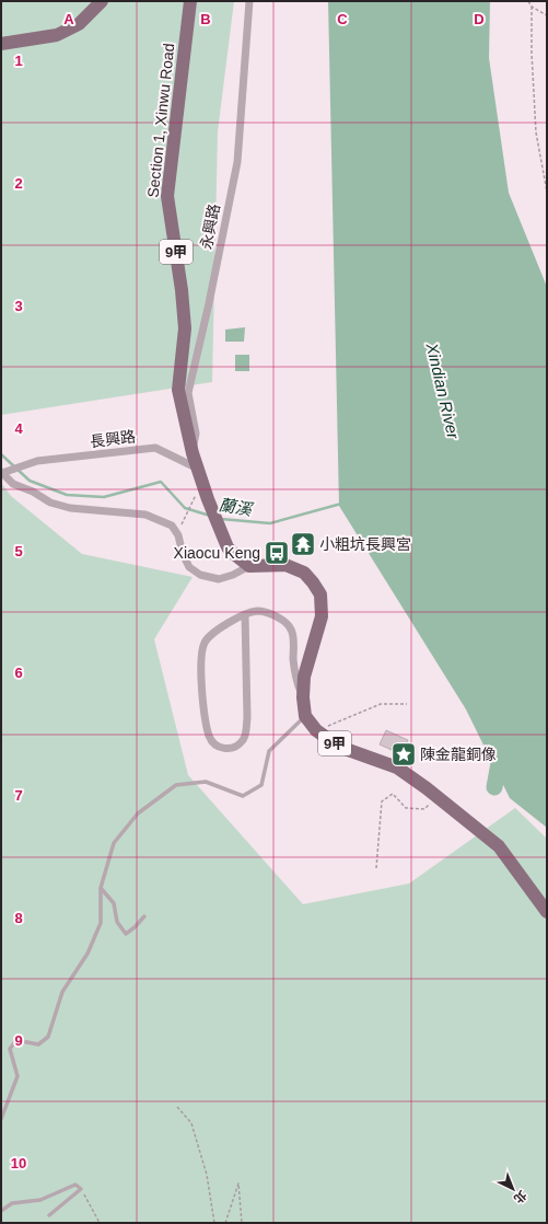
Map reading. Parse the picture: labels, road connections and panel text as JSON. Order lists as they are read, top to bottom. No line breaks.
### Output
{"streets":{"main road":["Section 1, Xinwu Road","9甲"],"street":["永興路","長興路"]},"crossings":[["Section 1, Xinwu Road","永興路"],["Section 1, Xinwu Road","9甲"],["Section 1, Xinwu Road","長興路"]],"water":["Xindian River","蘭溪"],"places":{"temple":["小粗坑長興宮"],"bus stop":["Xiaocu Keng"],"place":["陳金龍銅像"]},"north":"bottom right","grid":{"columns":["A","B","C","D"],"rows":["1","2","3","4","5","6","7","8","9","10"]}}
